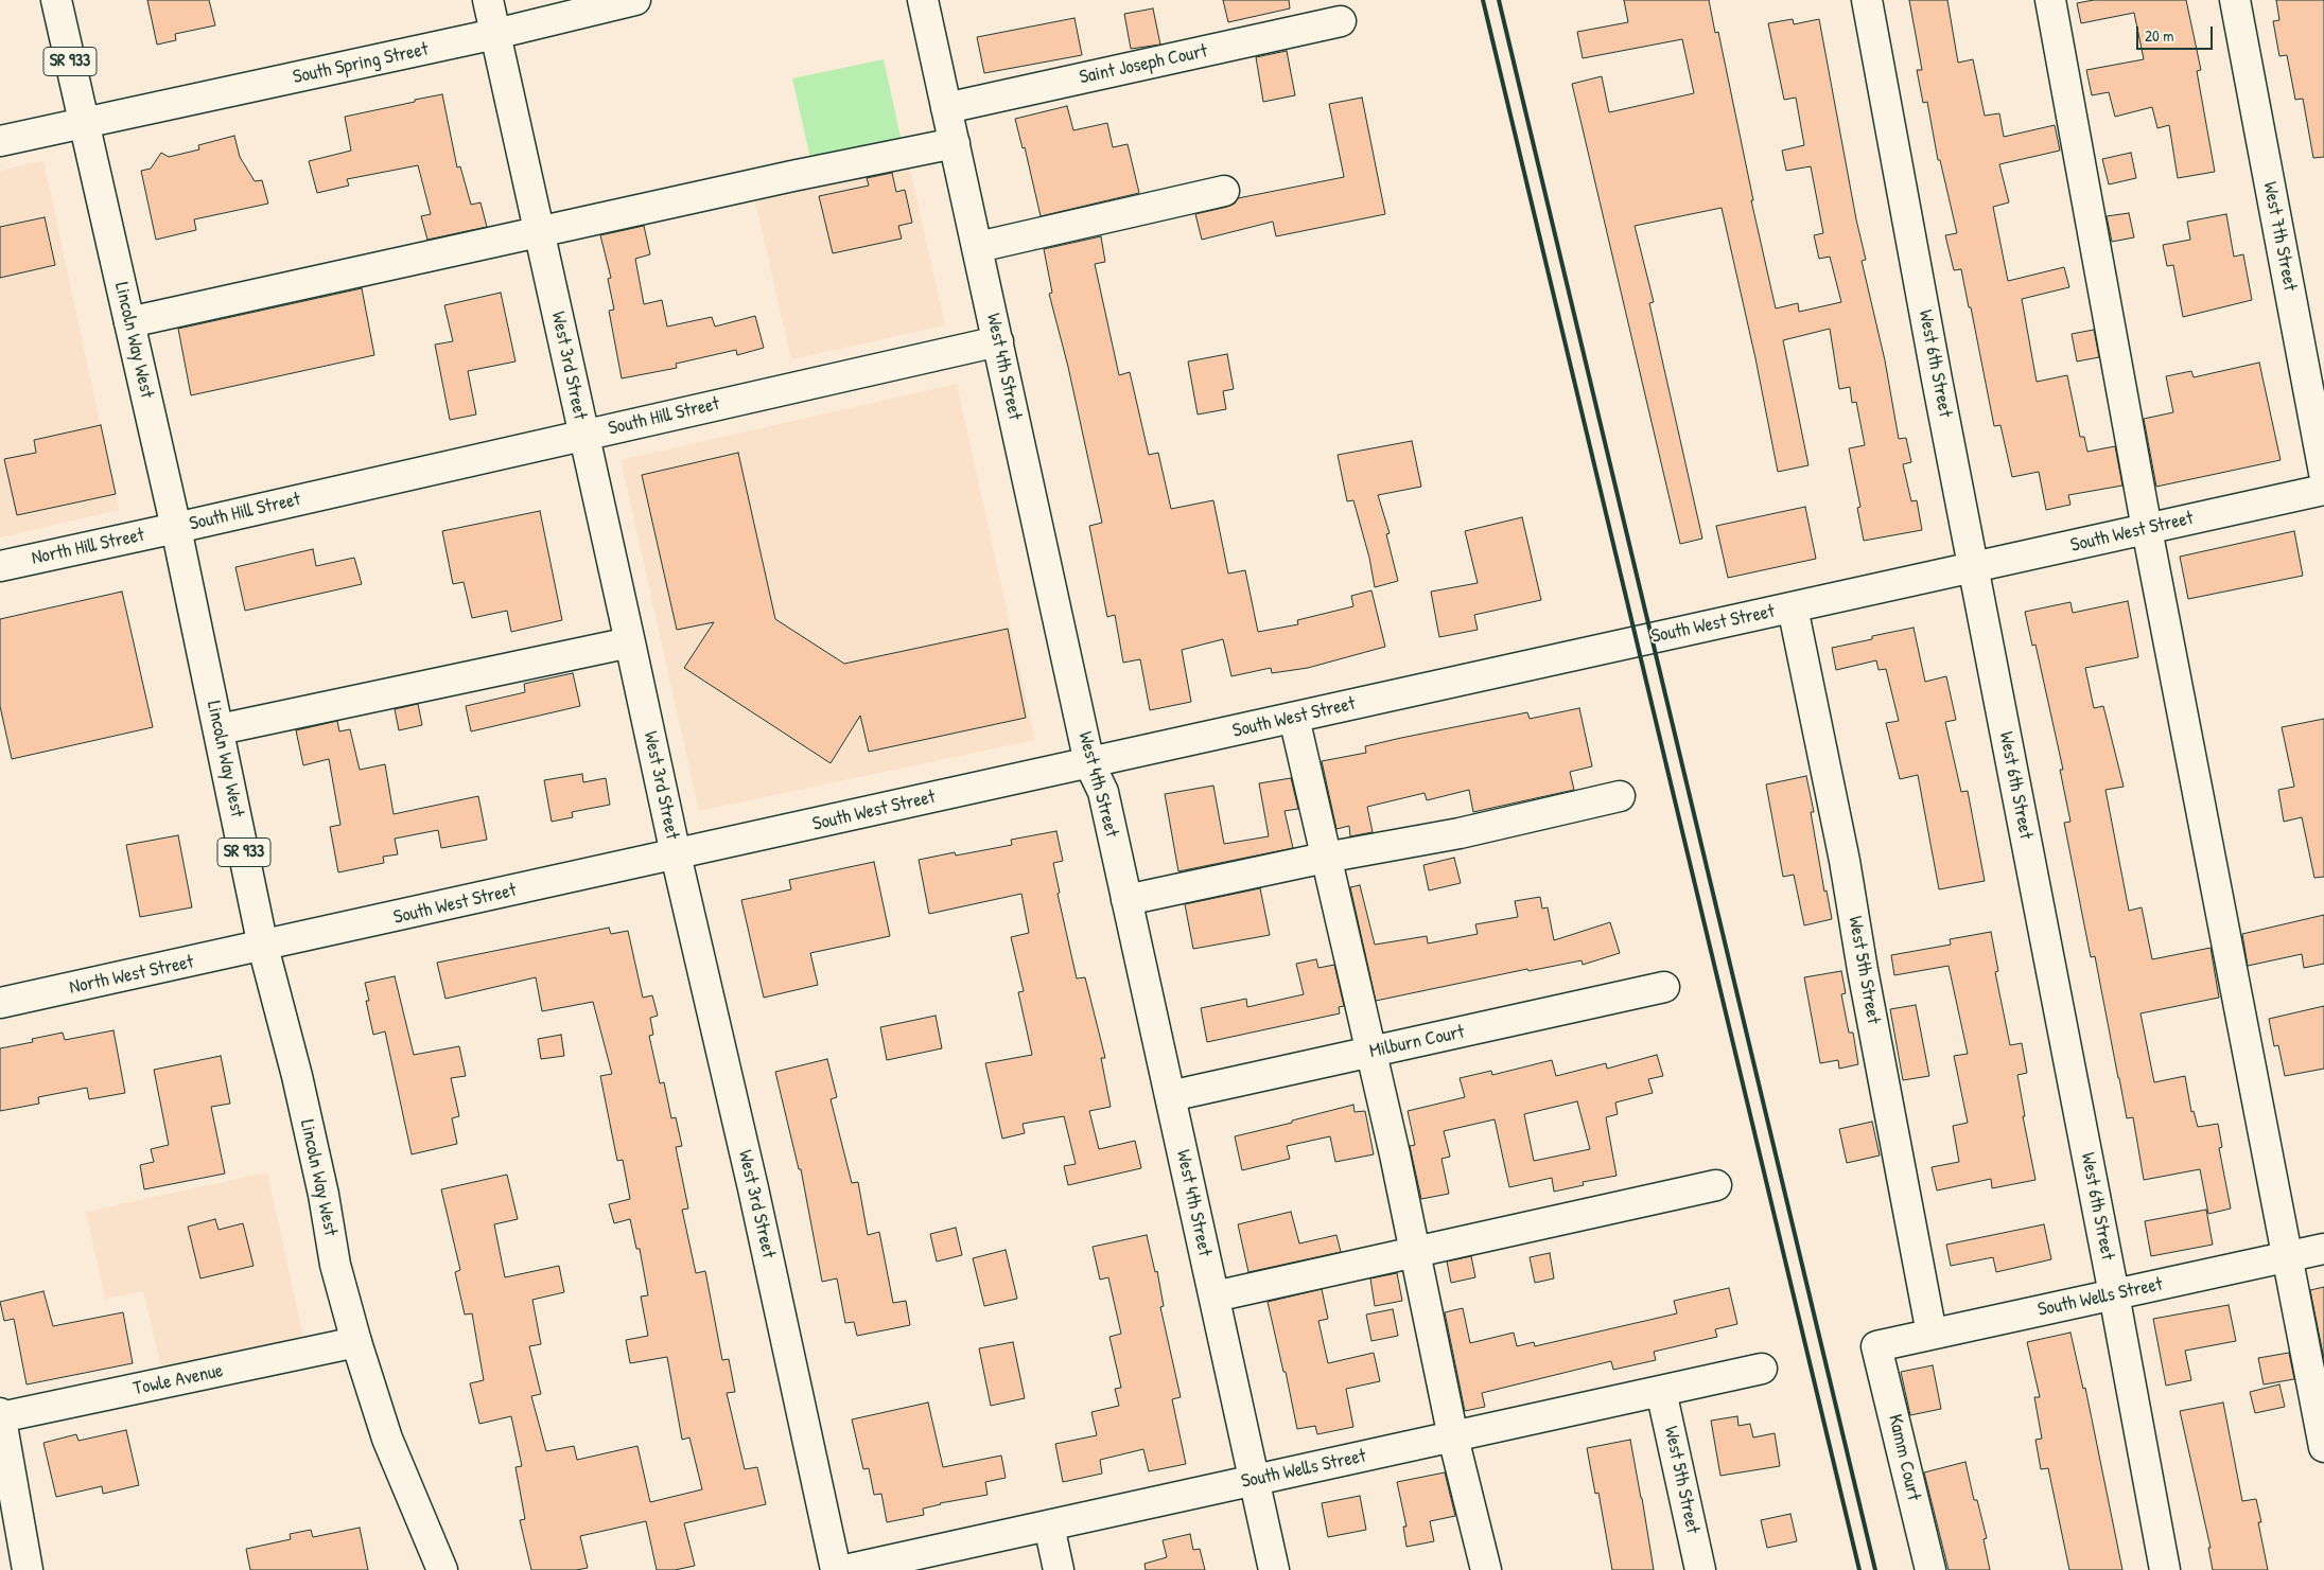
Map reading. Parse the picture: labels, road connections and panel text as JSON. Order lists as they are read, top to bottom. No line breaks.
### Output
{"streets":{"street":["SR 933","South Spring Street","Saint Joseph Court","West 7th Street","Lincoln Way West","West 6th Street","West 3rd Street","West 4th Street","South Hill Street","South West Street","North Hill Street","West 5th Street","North West Street","Milburn Court","South Wells Street","Towle Avenue","Kamm Court"]},"crossings":[["South Spring Street","Lincoln Way West"],["South Spring Street","West 3rd Street"],["Saint Joseph Court","West 4th Street"],["Lincoln Way West","South Hill Street"],["Lincoln Way West","South West Street"],["Lincoln Way West","North Hill Street"],["Lincoln Way West","North West Street"],["Lincoln Way West","Towle Avenue"],["West 6th Street","South West Street"],["West 6th Street","South Wells Street"],["West 3rd Street","South Hill Street"],["West 3rd Street","South West Street"],["West 4th Street","South Hill Street"],["West 4th Street","South West Street"],["West 4th Street","Milburn Court"],["West 4th Street","South Wells Street"],["South Hill Street","North Hill Street"],["South West Street","West 5th Street"],["South West Street","North West Street"],["West 5th Street","South Wells Street"],["South Wells Street","Kamm Court"]],"scale_bar":"20 m"}
